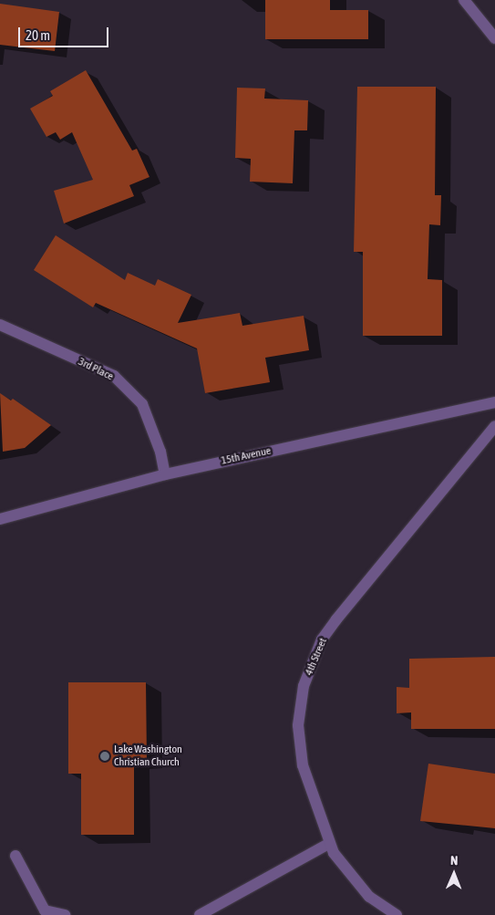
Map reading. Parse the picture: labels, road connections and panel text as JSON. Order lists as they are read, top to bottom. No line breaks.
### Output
{"streets":{"street":["3rd Place","15th Avenue","4th Street"]},"crossings":[["3rd Place","15th Avenue"]],"places":["Lake Washington Christian Church"],"scale_bar":"20 m","north":"top"}
